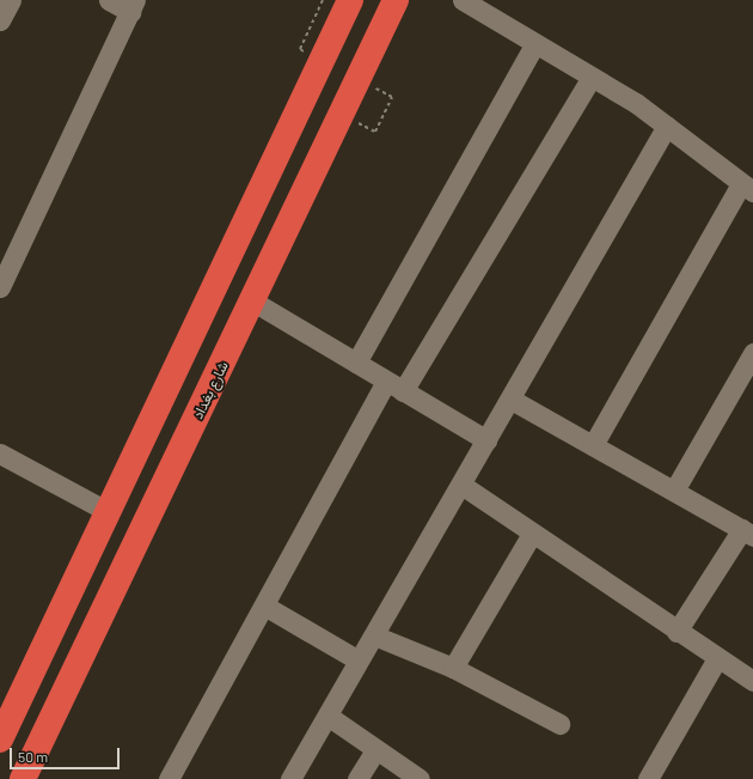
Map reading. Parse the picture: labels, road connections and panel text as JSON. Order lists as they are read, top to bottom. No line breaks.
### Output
{"streets":{"highway":["شارع بغداد"]},"scale_bar":"50 m"}
